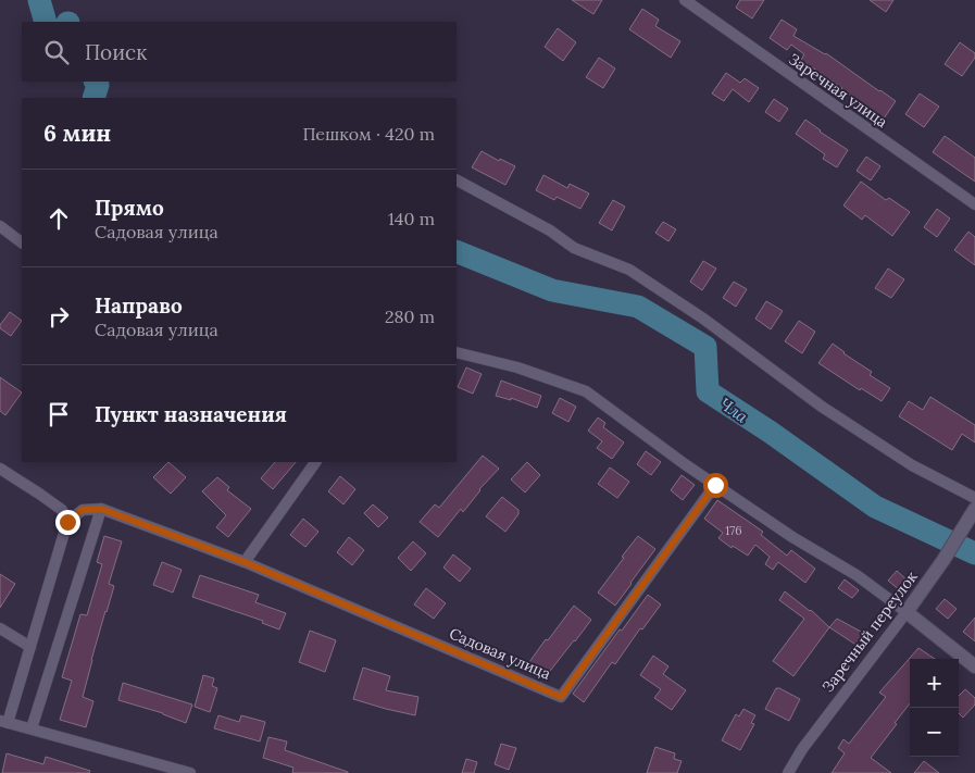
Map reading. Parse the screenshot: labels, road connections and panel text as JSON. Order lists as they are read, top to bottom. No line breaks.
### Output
{"streets":{"street":["Заречная улица","Заречный переулок","Садовая улица"]},"water":["Чла"],"house_numbers":["176"],"page":{"search":"Поиск","heading":["6 мин","Пешком · 420 m"],"list":[["Прямо","Садовая улица","140 m"],["Направо","Садовая улица","280 m"],"Пункт назначения"],"map_buttons":["+","−"]}}
